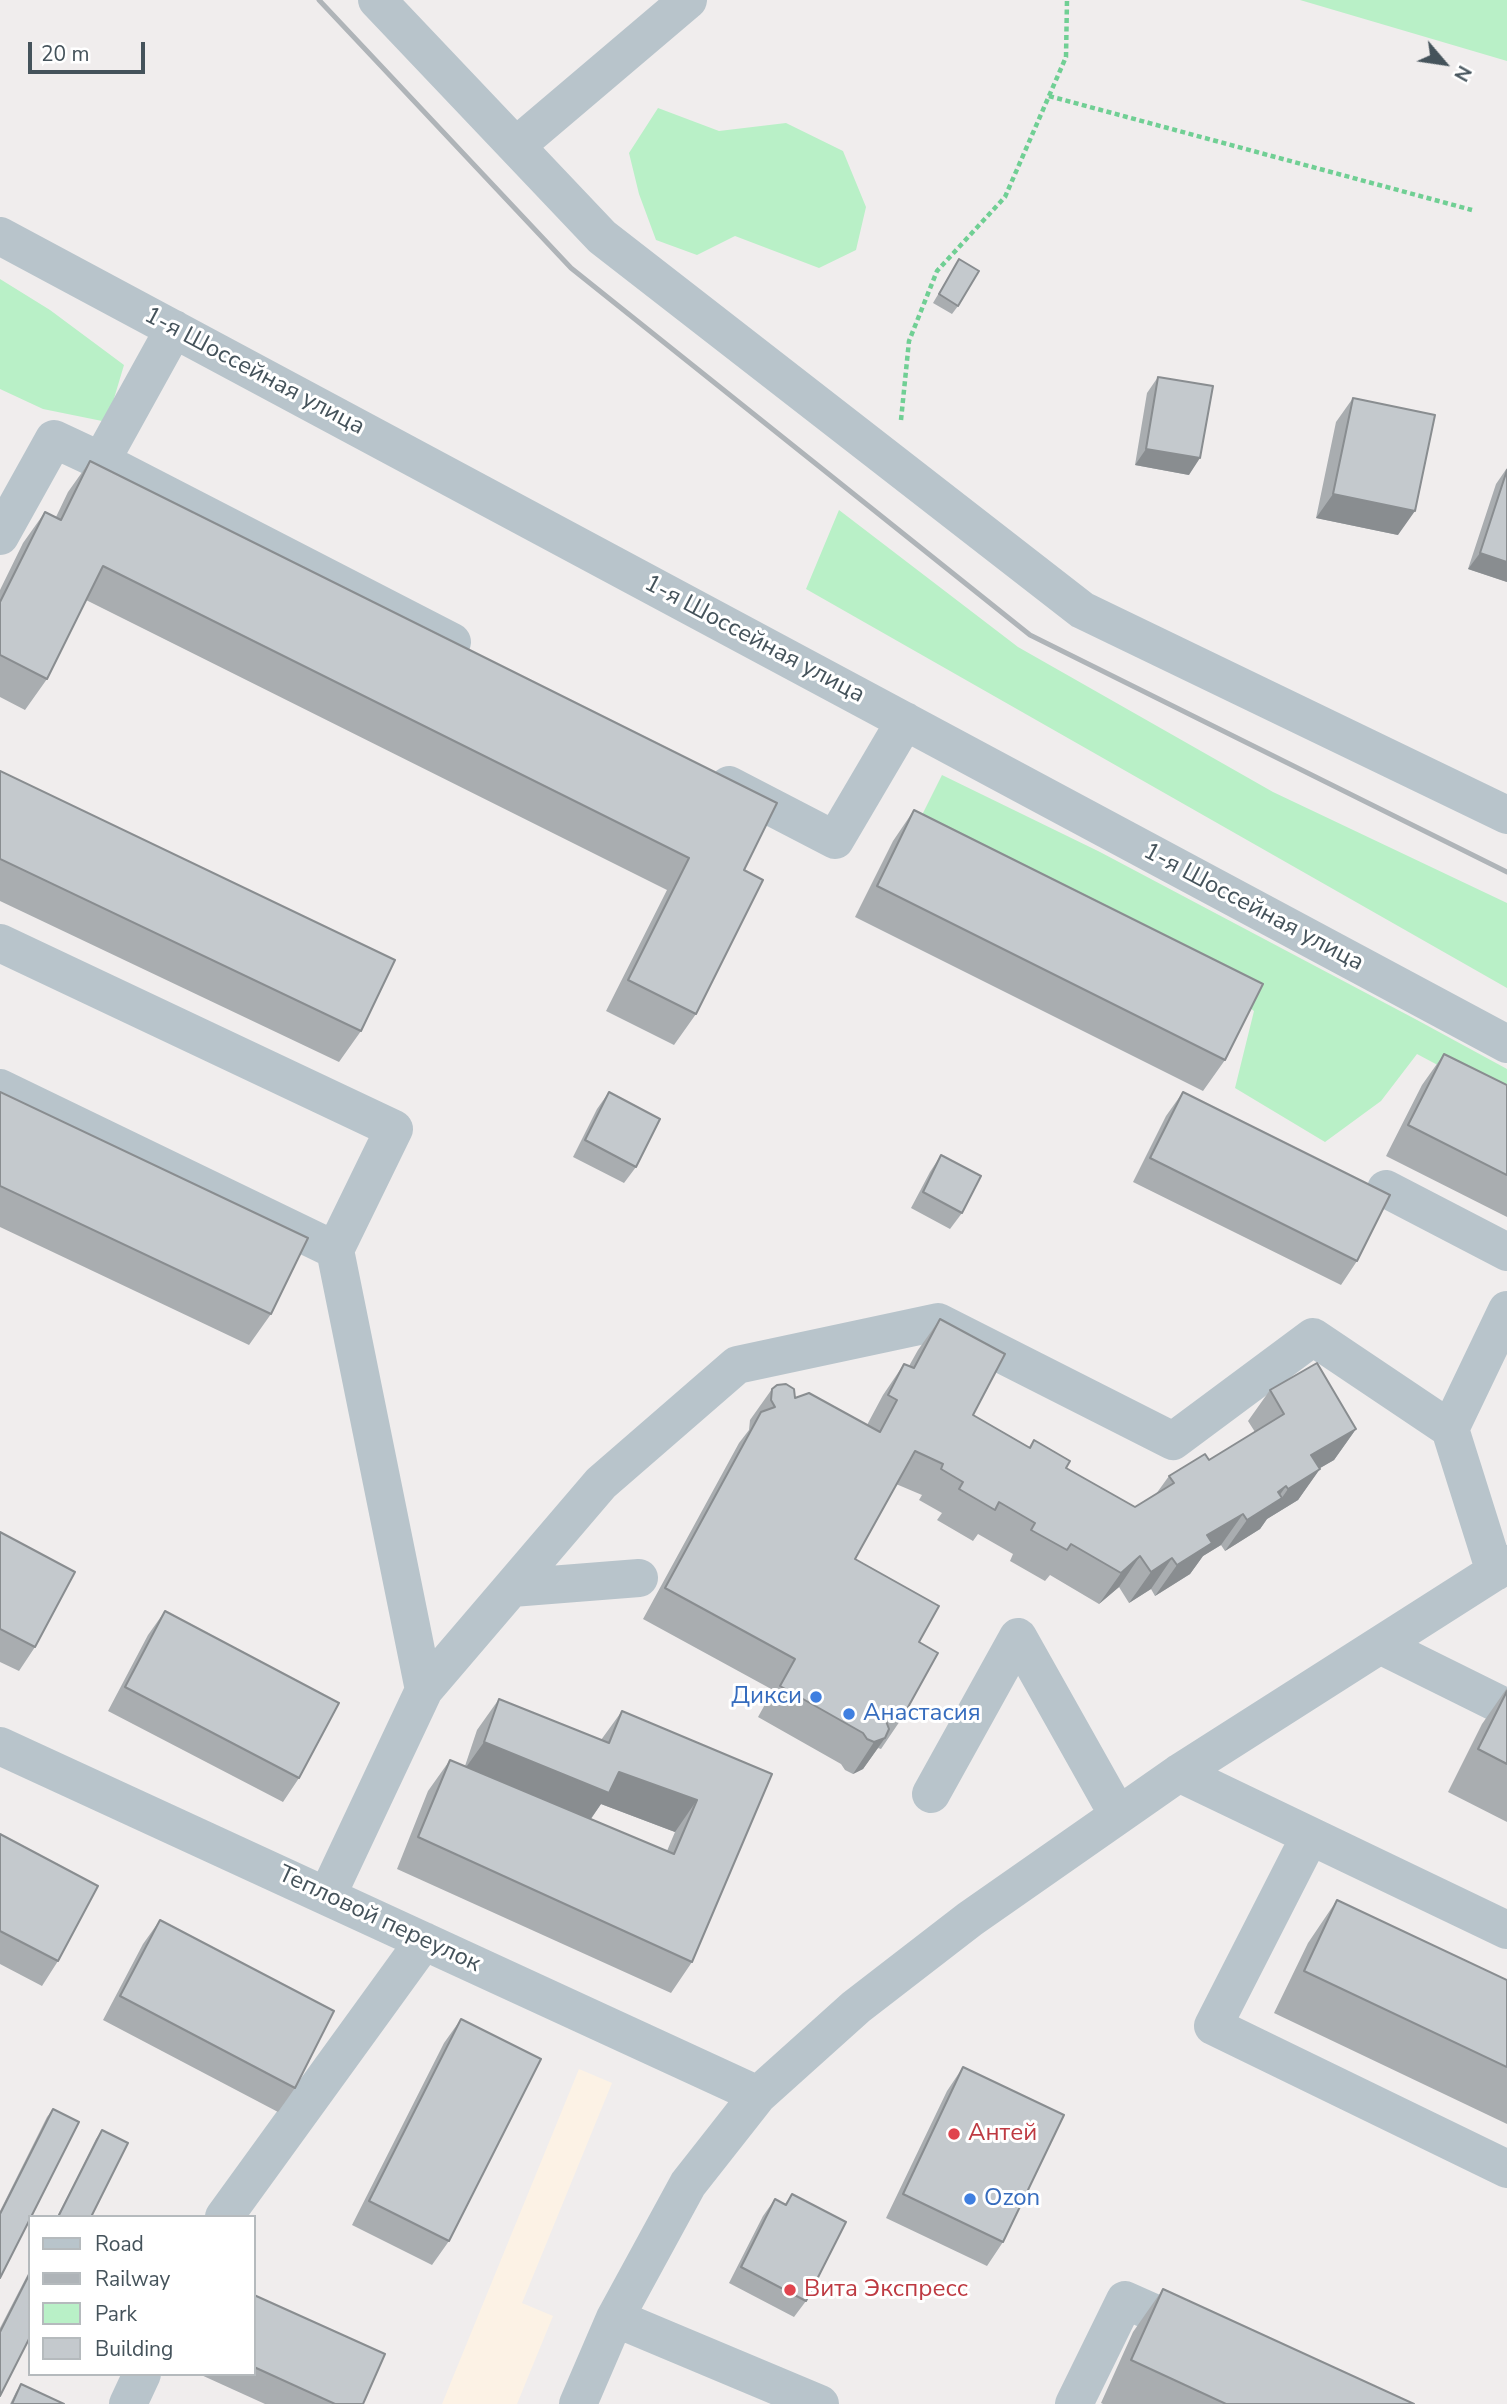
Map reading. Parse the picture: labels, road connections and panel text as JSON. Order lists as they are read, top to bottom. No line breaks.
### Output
{"streets":{"street":["1-я Шоссейная улица","Тепловой переулок"]},"places":["Дикси","Анастасия","Антей","Ozon","Вита Экспресс"],"legend":["Road","Railway","Park","Building"],"scale_bar":"20 m","north":"bottom right"}
